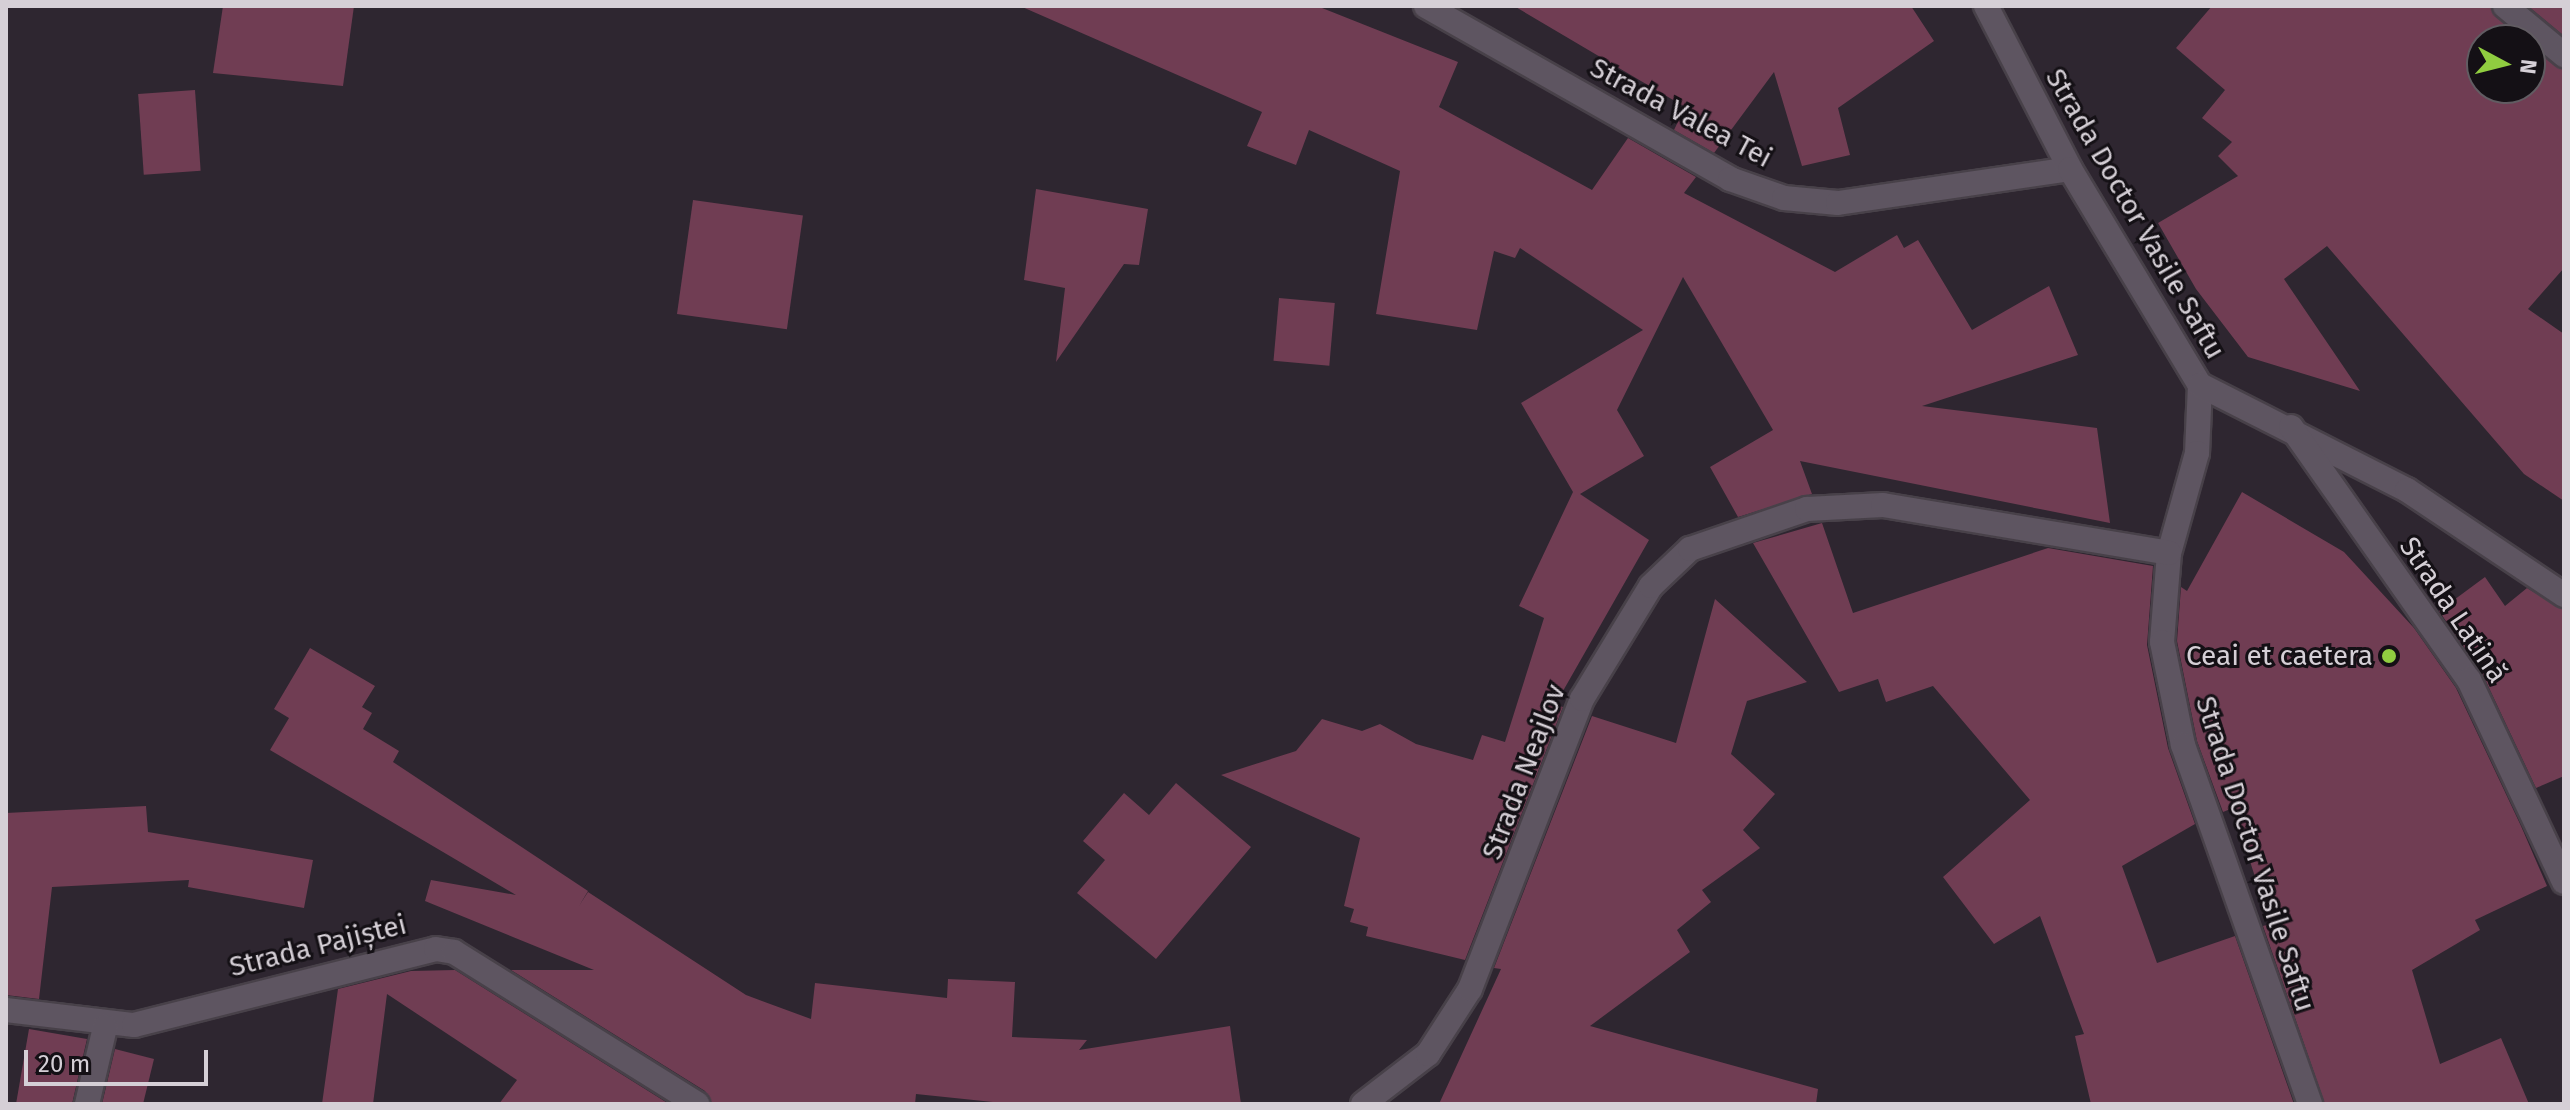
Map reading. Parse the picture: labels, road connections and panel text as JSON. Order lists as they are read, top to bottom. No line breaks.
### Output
{"streets":{"street":["Strada Valea Tei","Strada Doctor Vasile Saftu","Strada Latină","Strada Neajlov","Strada Pajiștei"]},"crossings":[["Strada Valea Tei","Strada Doctor Vasile Saftu"],["Strada Doctor Vasile Saftu","Strada Neajlov"]],"places":["Ceai et caetera"],"scale_bar":"20 m","north":"right"}
